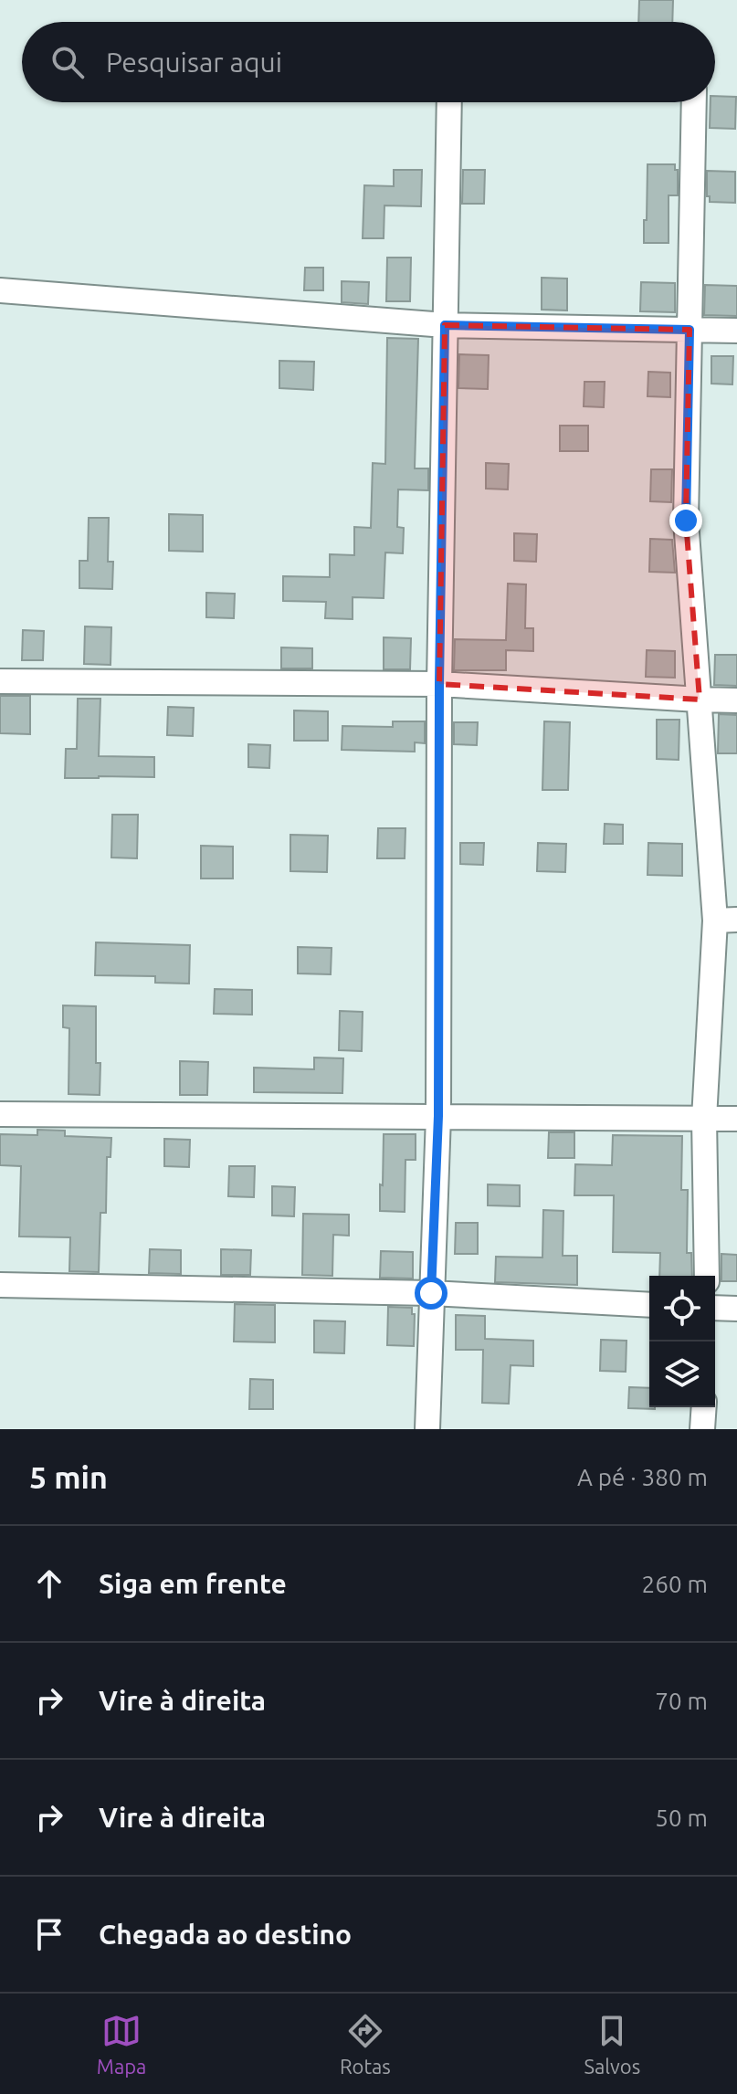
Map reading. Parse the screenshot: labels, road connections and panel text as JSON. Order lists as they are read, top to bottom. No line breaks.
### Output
{"page":{"search":"Pesquisar aqui","heading":["5 min","A pé · 380 m"],"list":[["Siga em frente","260 m"],["Vire à direita","70 m"],["Vire à direita","50 m"],"Chegada ao destino"],"nav":["Mapa","Rotas","Salvos"]}}
